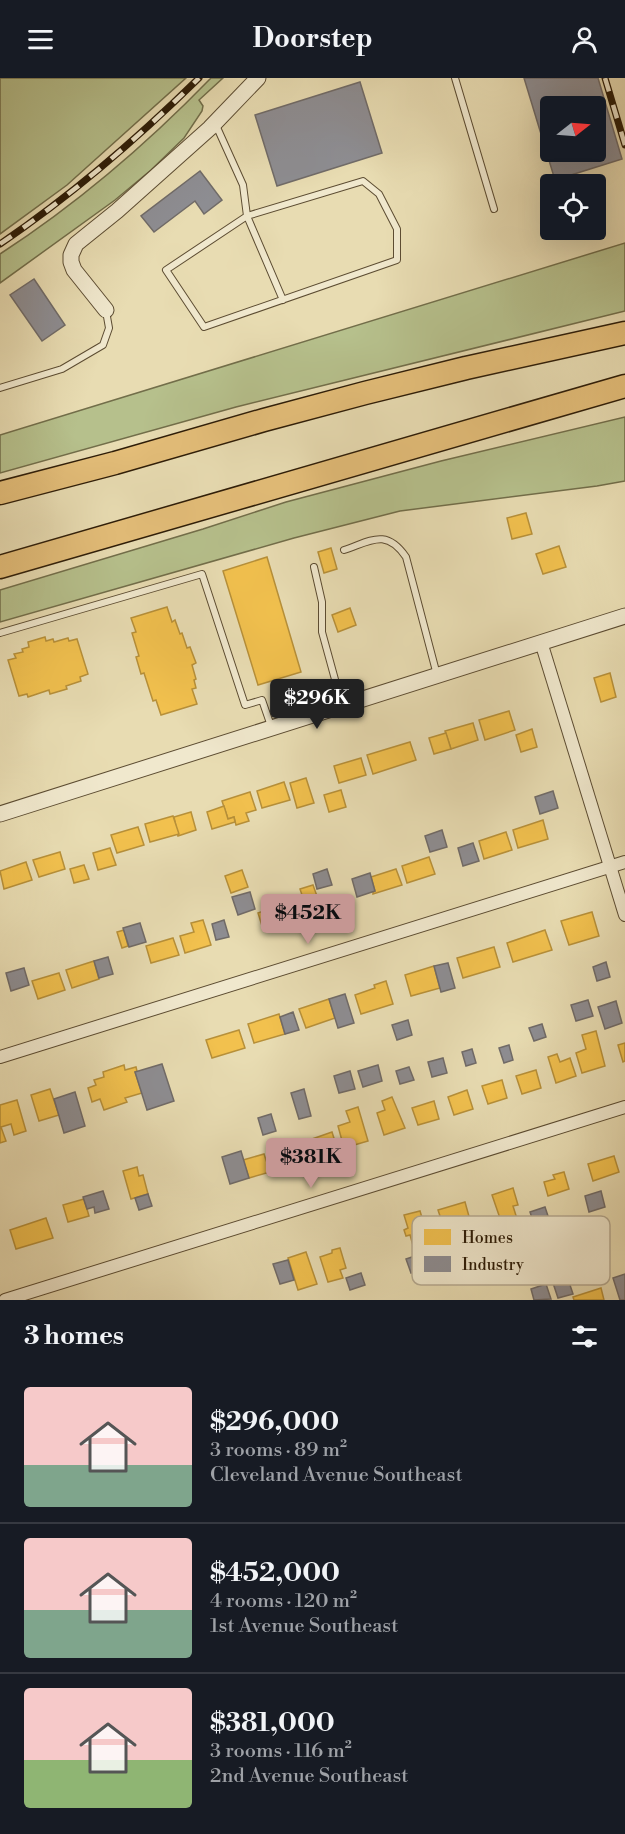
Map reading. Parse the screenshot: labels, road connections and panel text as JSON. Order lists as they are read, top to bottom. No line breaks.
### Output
{"legend":["Homes","Industry"],"north":"right","page":{"header":"Doorstep","price":["$296K","$452K","$381K"],"heading":"3 homes","list":[{"name":"$296,000","note":"3 rooms · 89 m² · Cleveland Avenue Southeast"},{"name":"$452,000","note":"4 rooms · 120 m² · 1st Avenue Southeast"},{"name":"$381,000","note":"3 rooms · 116 m² · 2nd Avenue Southeast"}]}}
